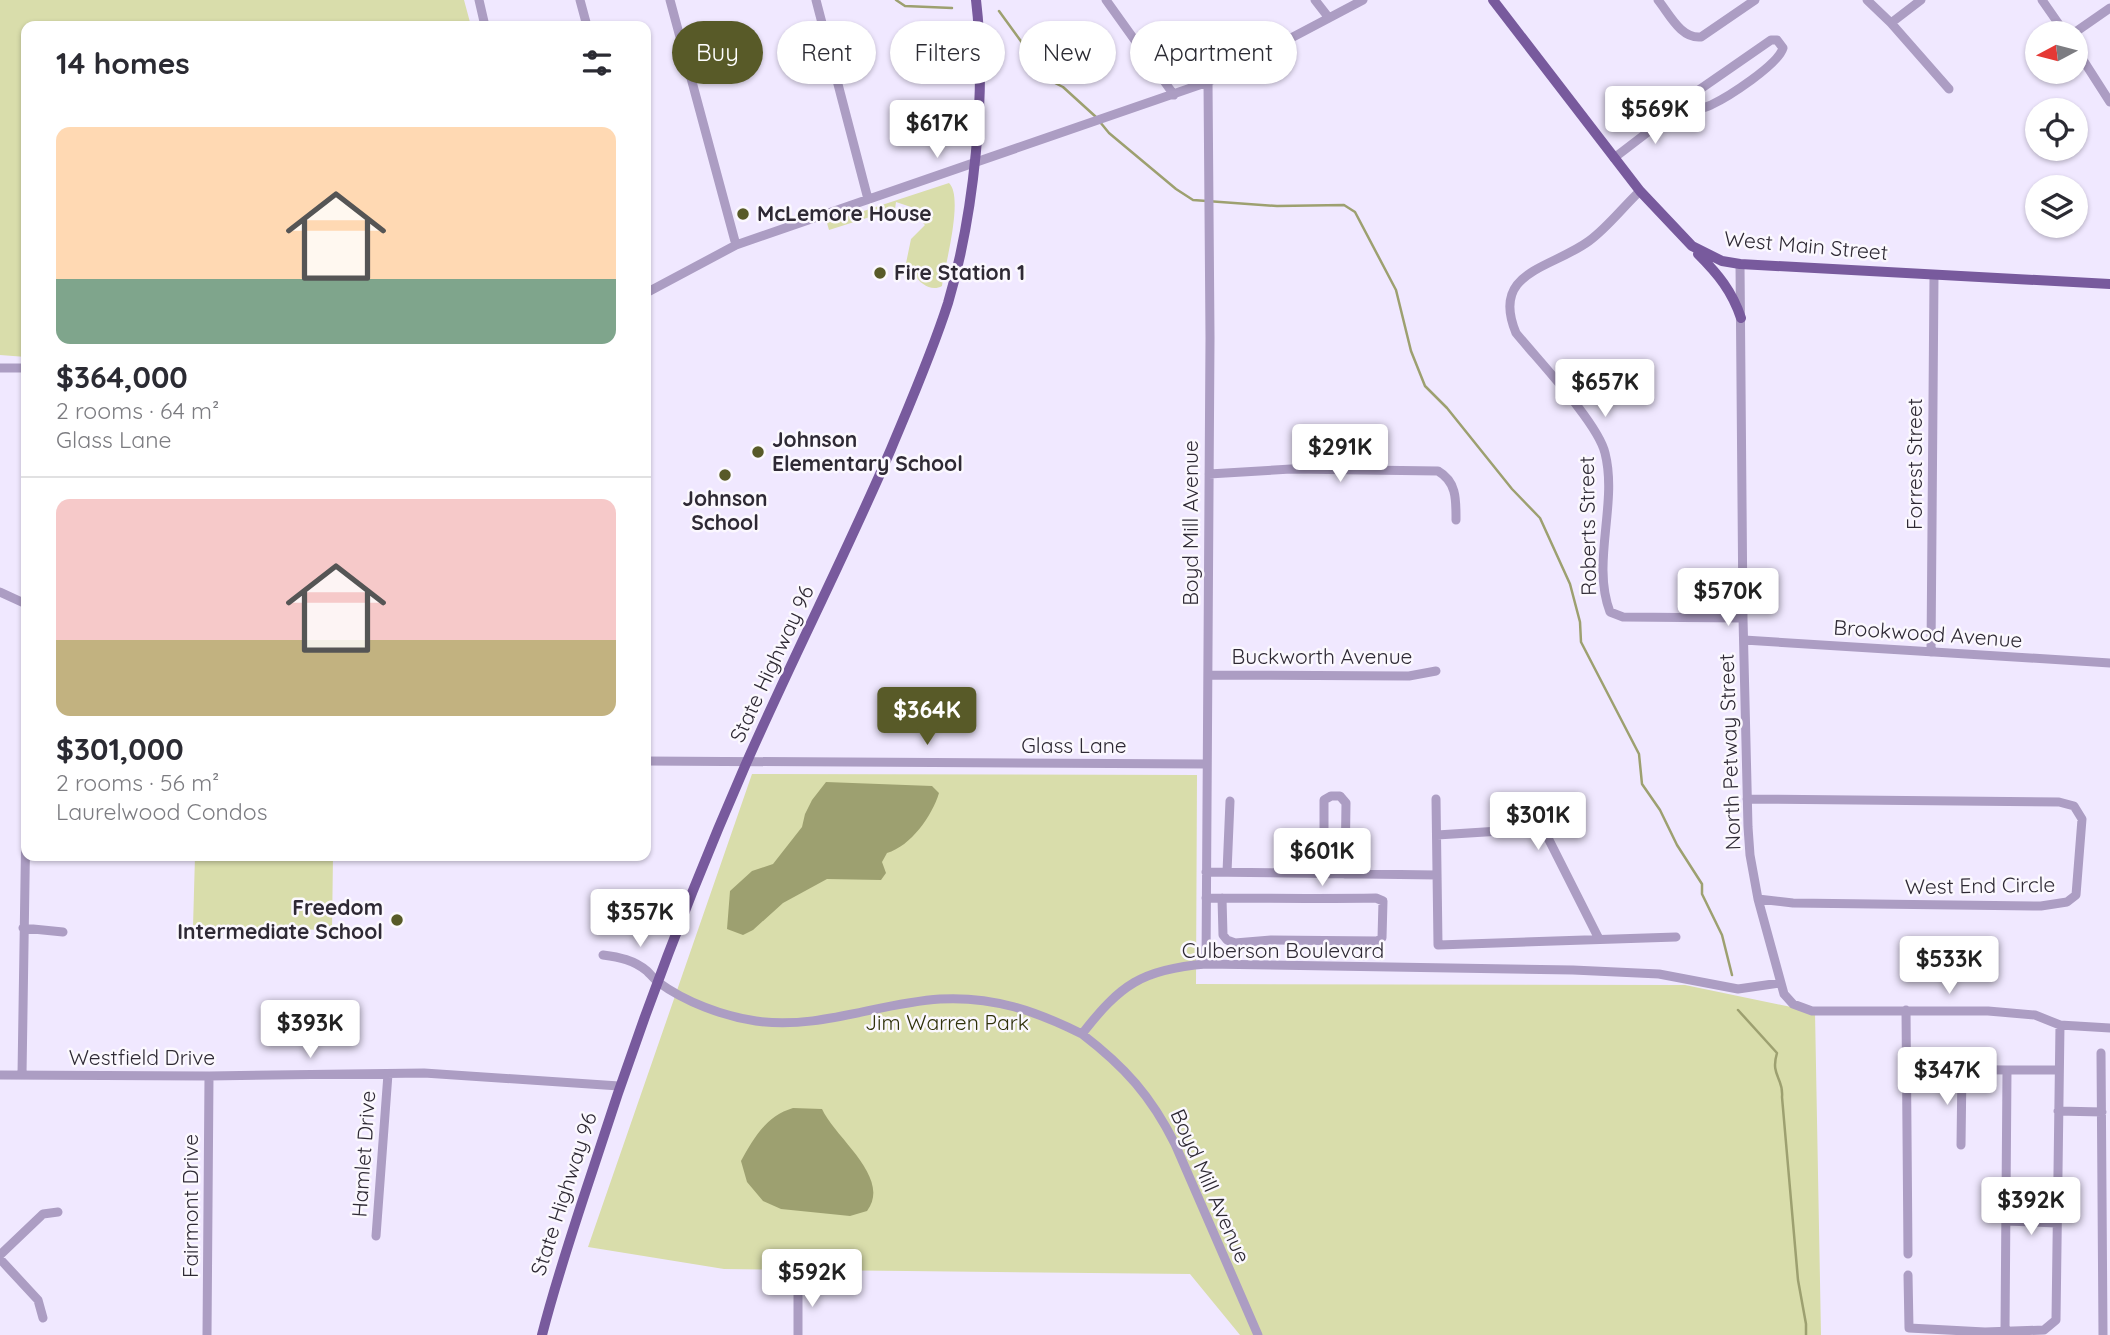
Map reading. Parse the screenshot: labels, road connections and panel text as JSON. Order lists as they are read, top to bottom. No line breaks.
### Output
{"streets":{"main road":["West Main Street","State Highway 96"],"street":["Forrest Street","Boyd Mill Avenue","Roberts Street","Brookwood Avenue","Buckworth Avenue","Glass Lane","North Petway Street","West End Circle","Culberson Boulevard","Westfield Drive","Hamlet Drive","Fairmont Drive"]},"crossings":[["West Main Street","Forrest Street"],["West Main Street","Roberts Street"],["West Main Street","North Petway Street"],["Forrest Street","Brookwood Avenue"],["Boyd Mill Avenue","Buckworth Avenue"],["Boyd Mill Avenue","Glass Lane"],["Boyd Mill Avenue","Culberson Boulevard"],["Roberts Street","North Petway Street"],["Brookwood Avenue","North Petway Street"],["State Highway 96","Glass Lane"],["State Highway 96","Westfield Drive"],["North Petway Street","West End Circle"],["North Petway Street","Culberson Boulevard"],["Westfield Drive","Hamlet Drive"],["Westfield Drive","Fairmont Drive"]],"parks":["Jim Warren Park"],"places":["McLemore House","Fire Station 1","Johnson Elementary School","Johnson School","Freedom Intermediate School"],"north":"left","page":{"chip":["Buy","Rent","Filters","New","Apartment"],"heading":"14 homes","price":["$569K","$617K","$657K","$291K","$570K","$364K","$301K","$601K","$357K","$533K","$393K","$347K","$392K","$592K"],"list":[{"name":"$364,000","note":"2 rooms · 64 m² · Glass Lane"},{"name":"$301,000","note":"2 rooms · 56 m² · Laurelwood Condos"}]}}
